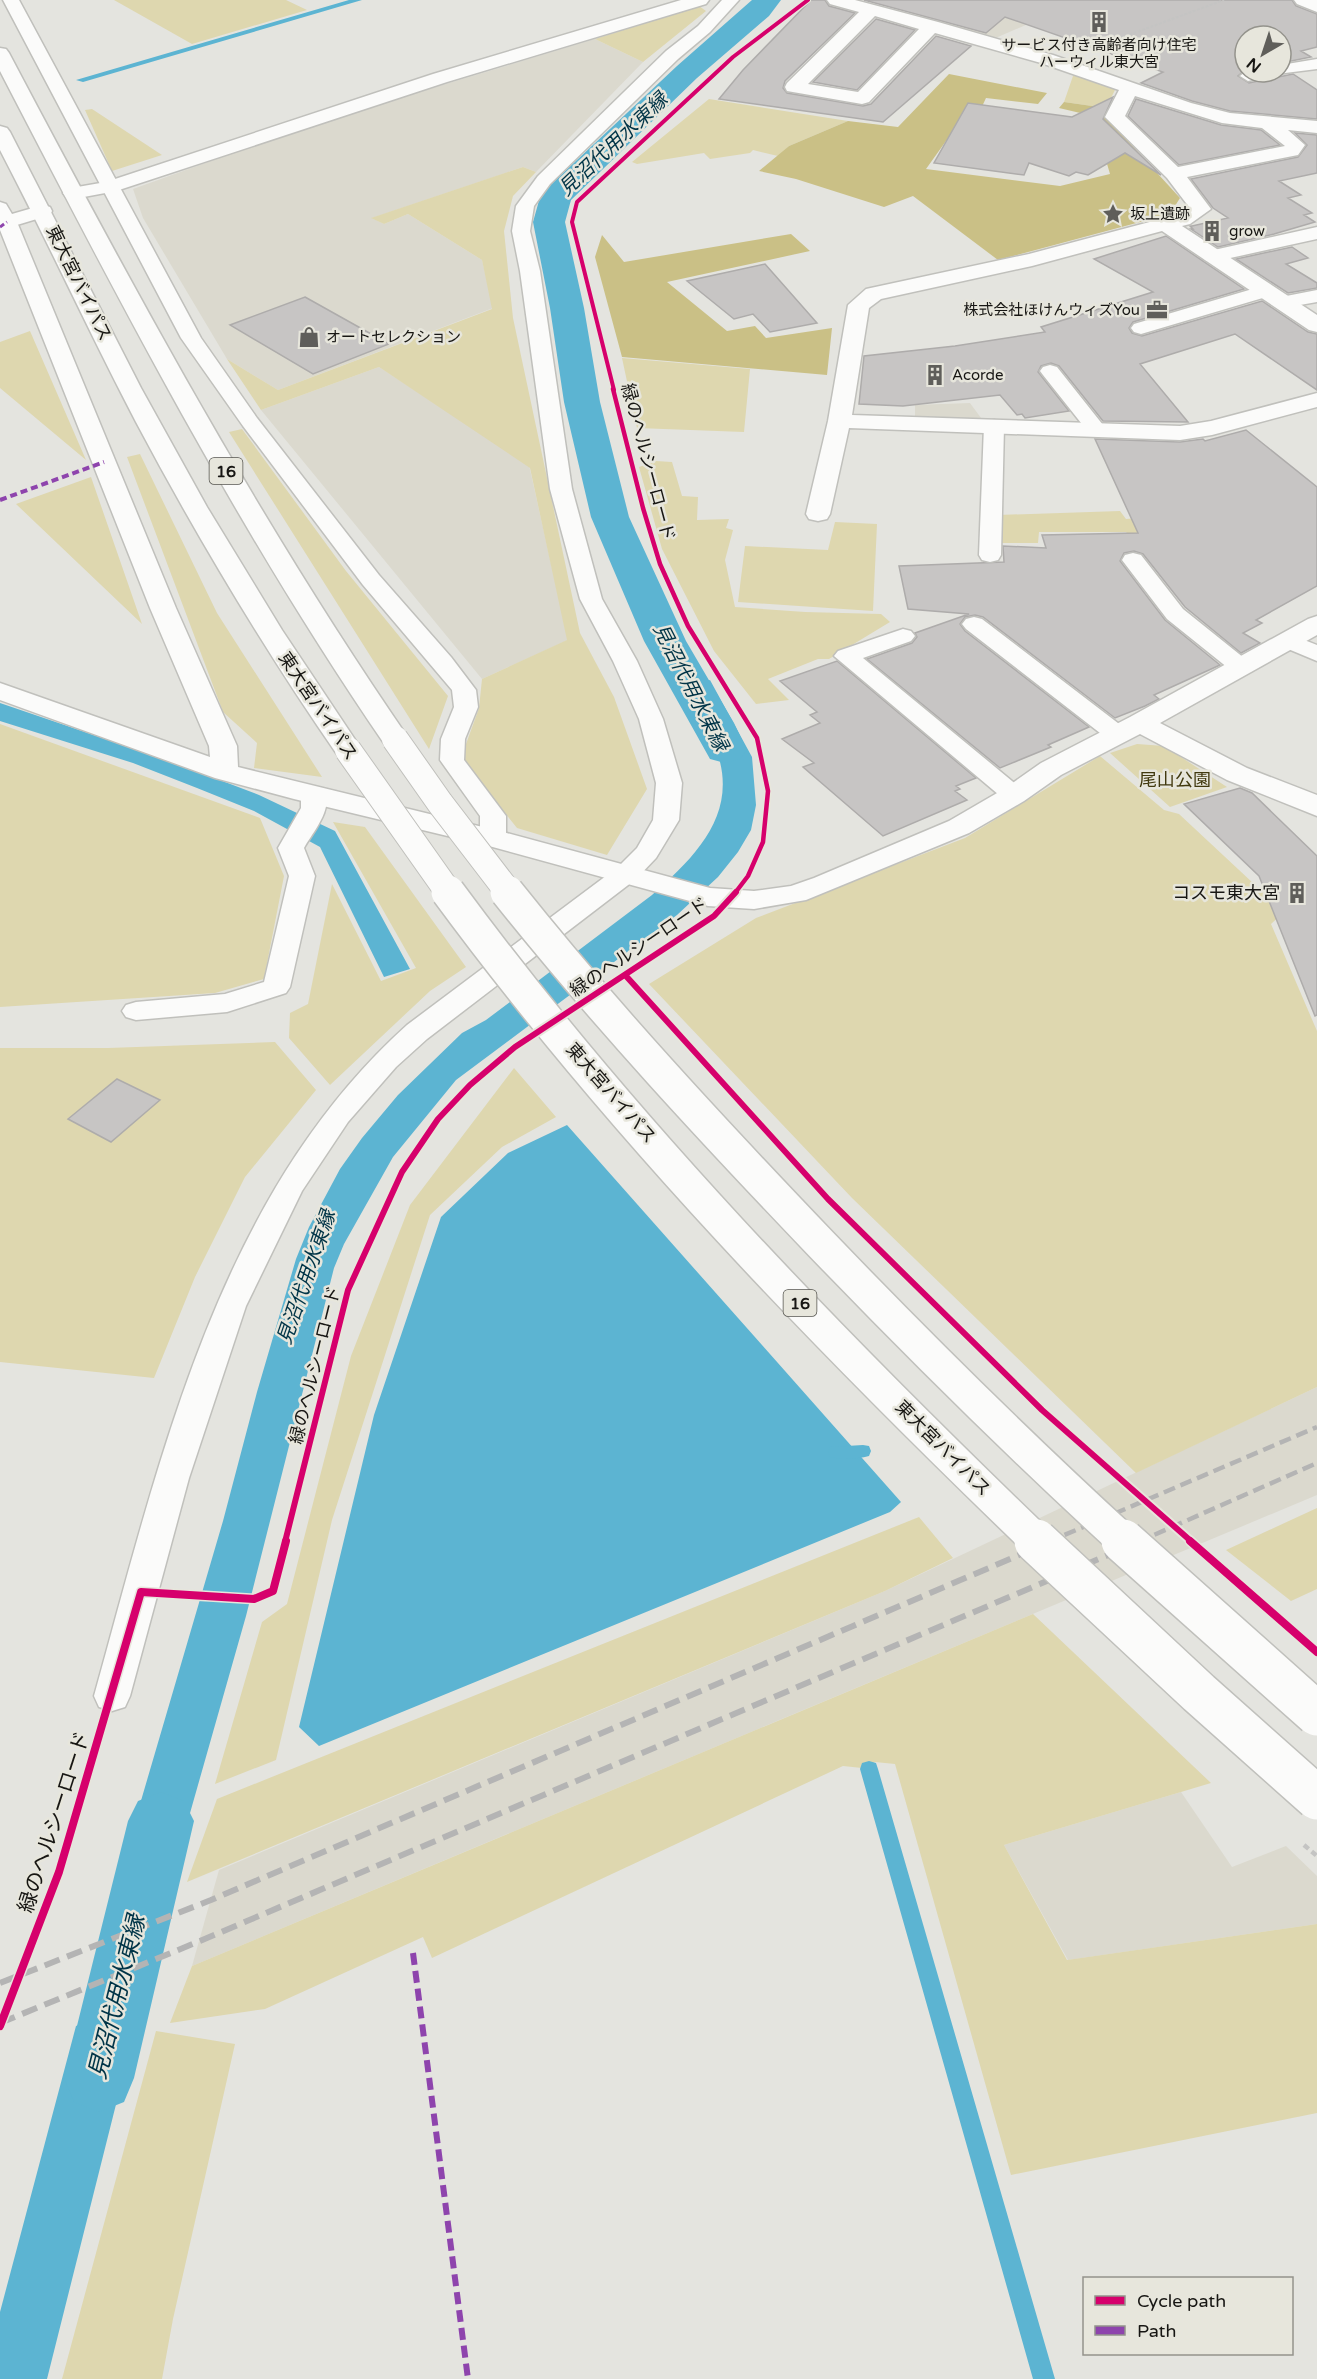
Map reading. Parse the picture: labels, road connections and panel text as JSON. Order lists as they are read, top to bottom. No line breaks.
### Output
{"streets":{"main road":["東大宮バイパス","16"],"cycle path":["緑のヘルシーロード"]},"water":["見沼代用水東縁"],"parks":["尾山公園"],"places":{"building":["サービス付き高齢者向け住宅 ハーウィル東大宮","grow","Acorde","コスモ東大宮"],"place":["坂上遺跡"],"office":["株式会社ほけんウィズYou"],"shop":["オートセレクション"]},"legend":["Cycle path","Path"],"north":"bottom left"}
